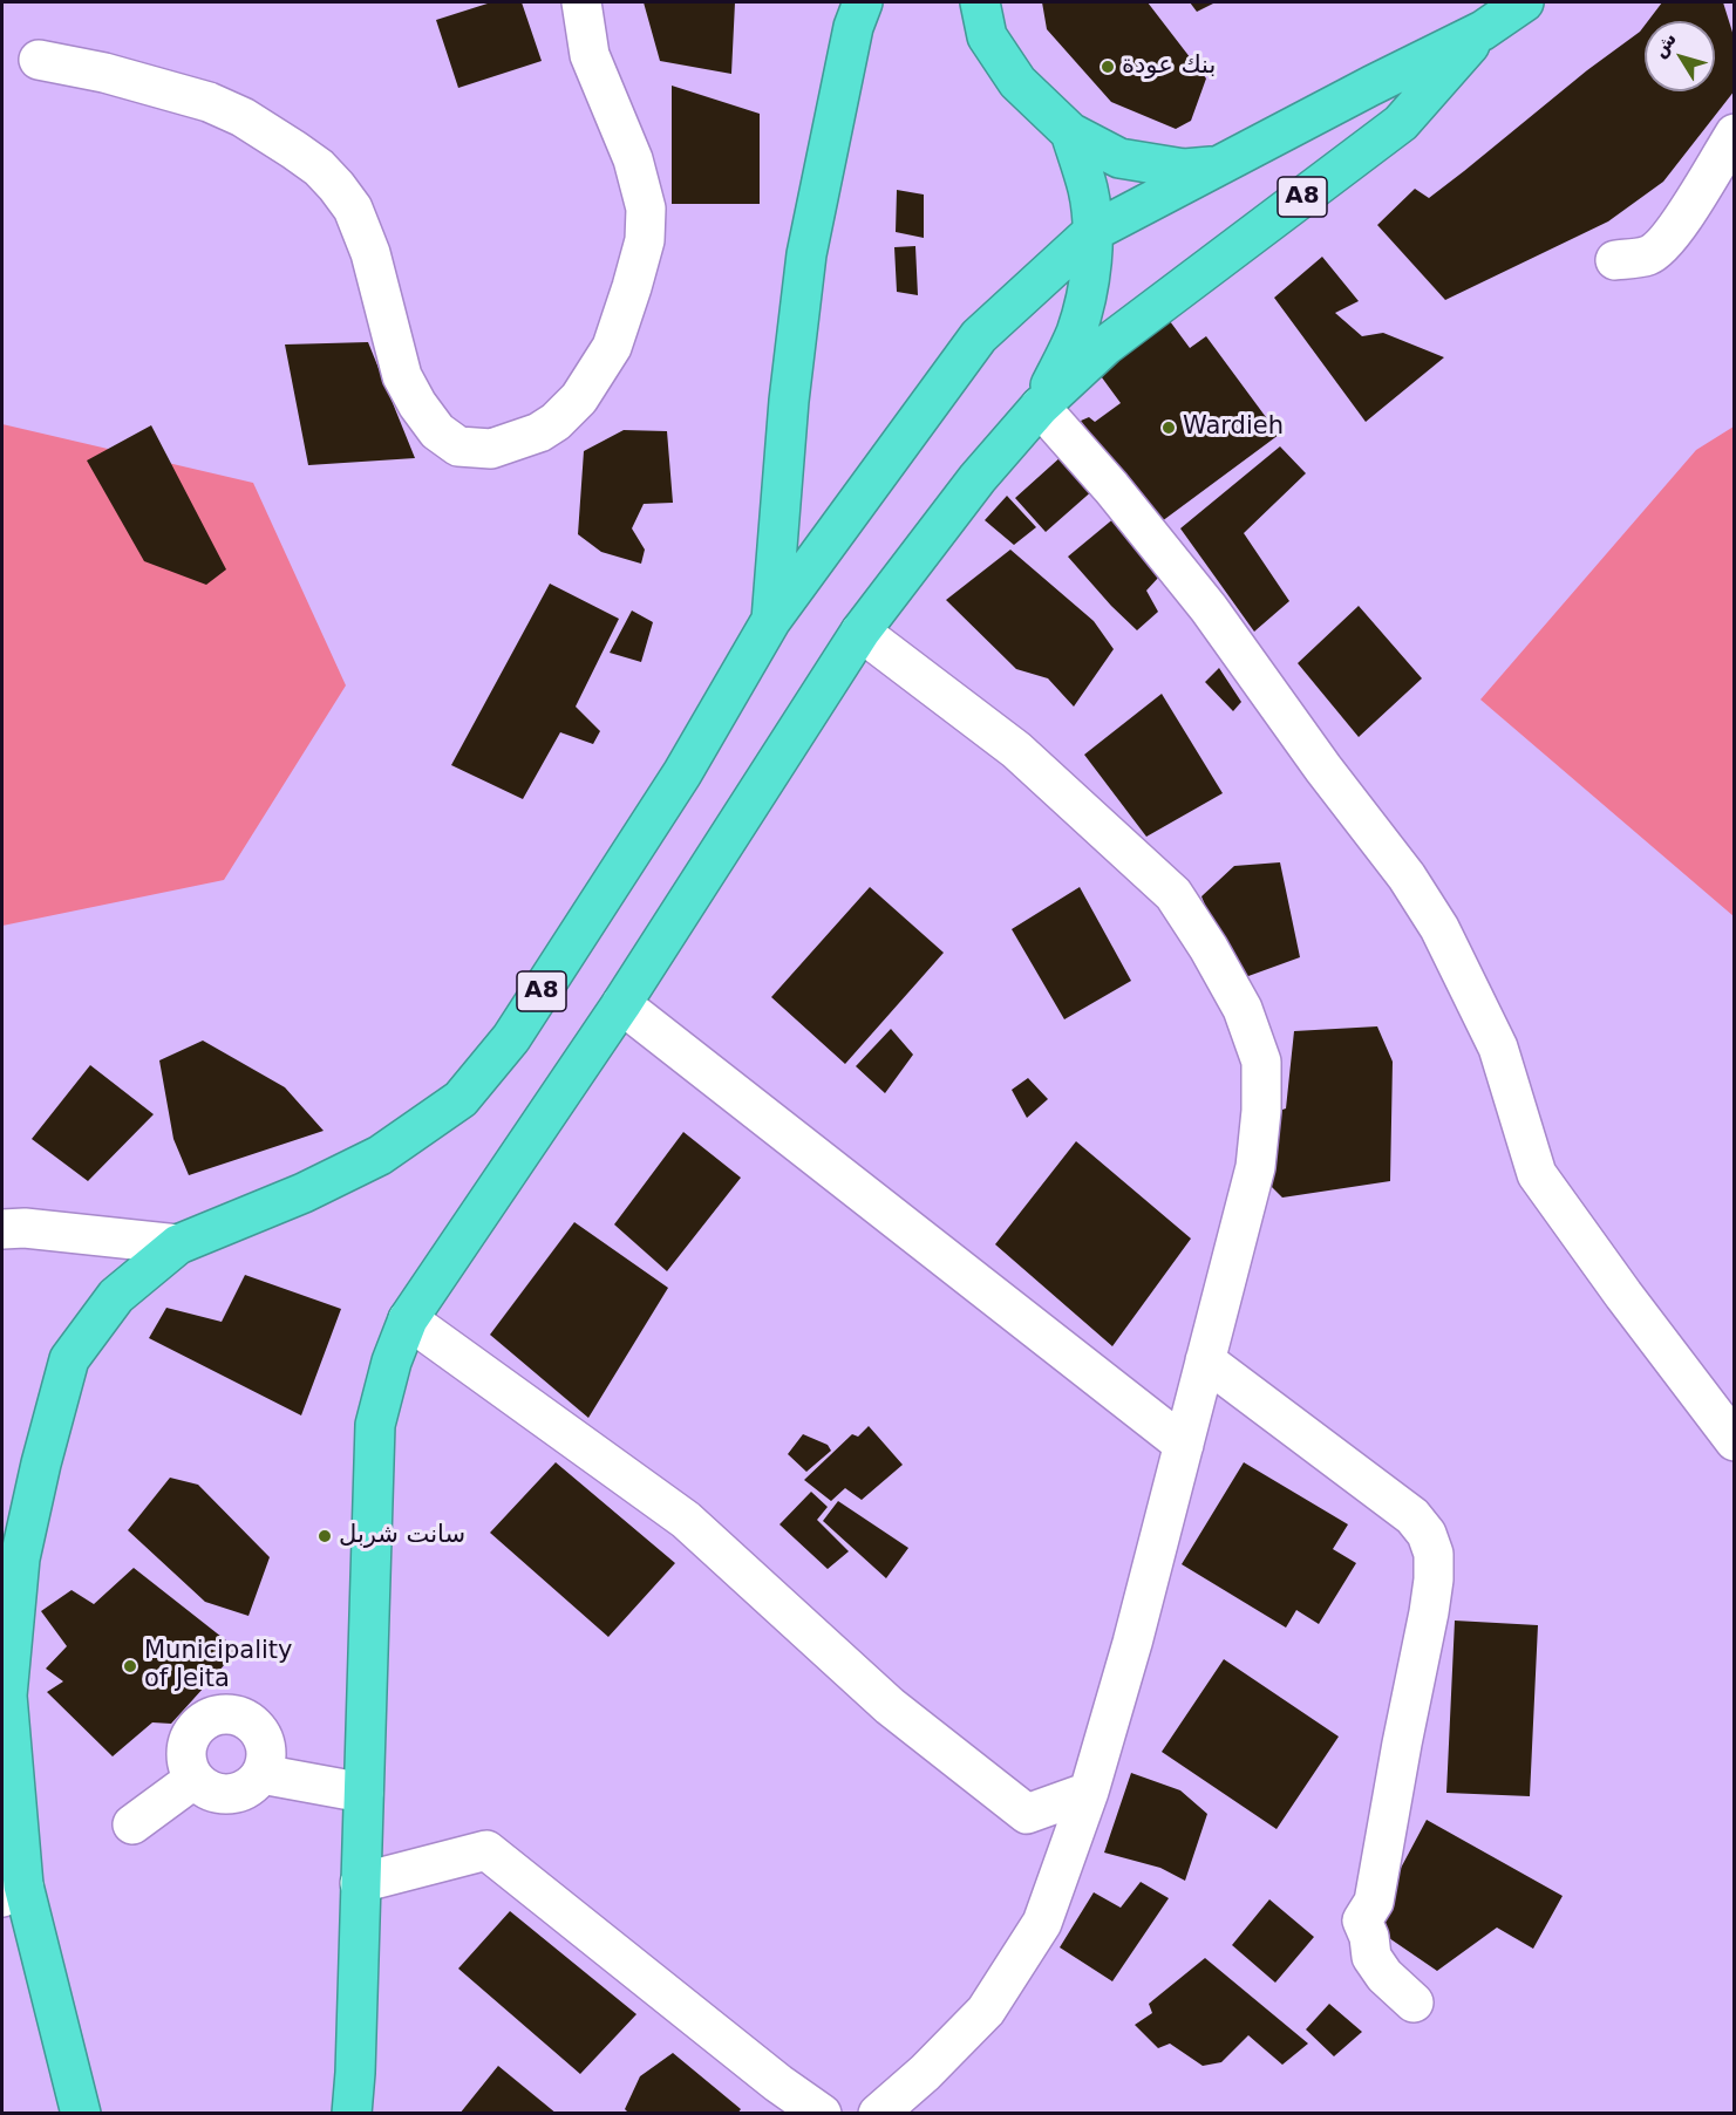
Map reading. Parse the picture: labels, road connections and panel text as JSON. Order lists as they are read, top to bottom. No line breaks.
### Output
{"streets":{"highway":["A8"]},"places":["بنك عودة","Wardieh","سانت شربل","Municipality of Jeita"],"north":"top left"}
